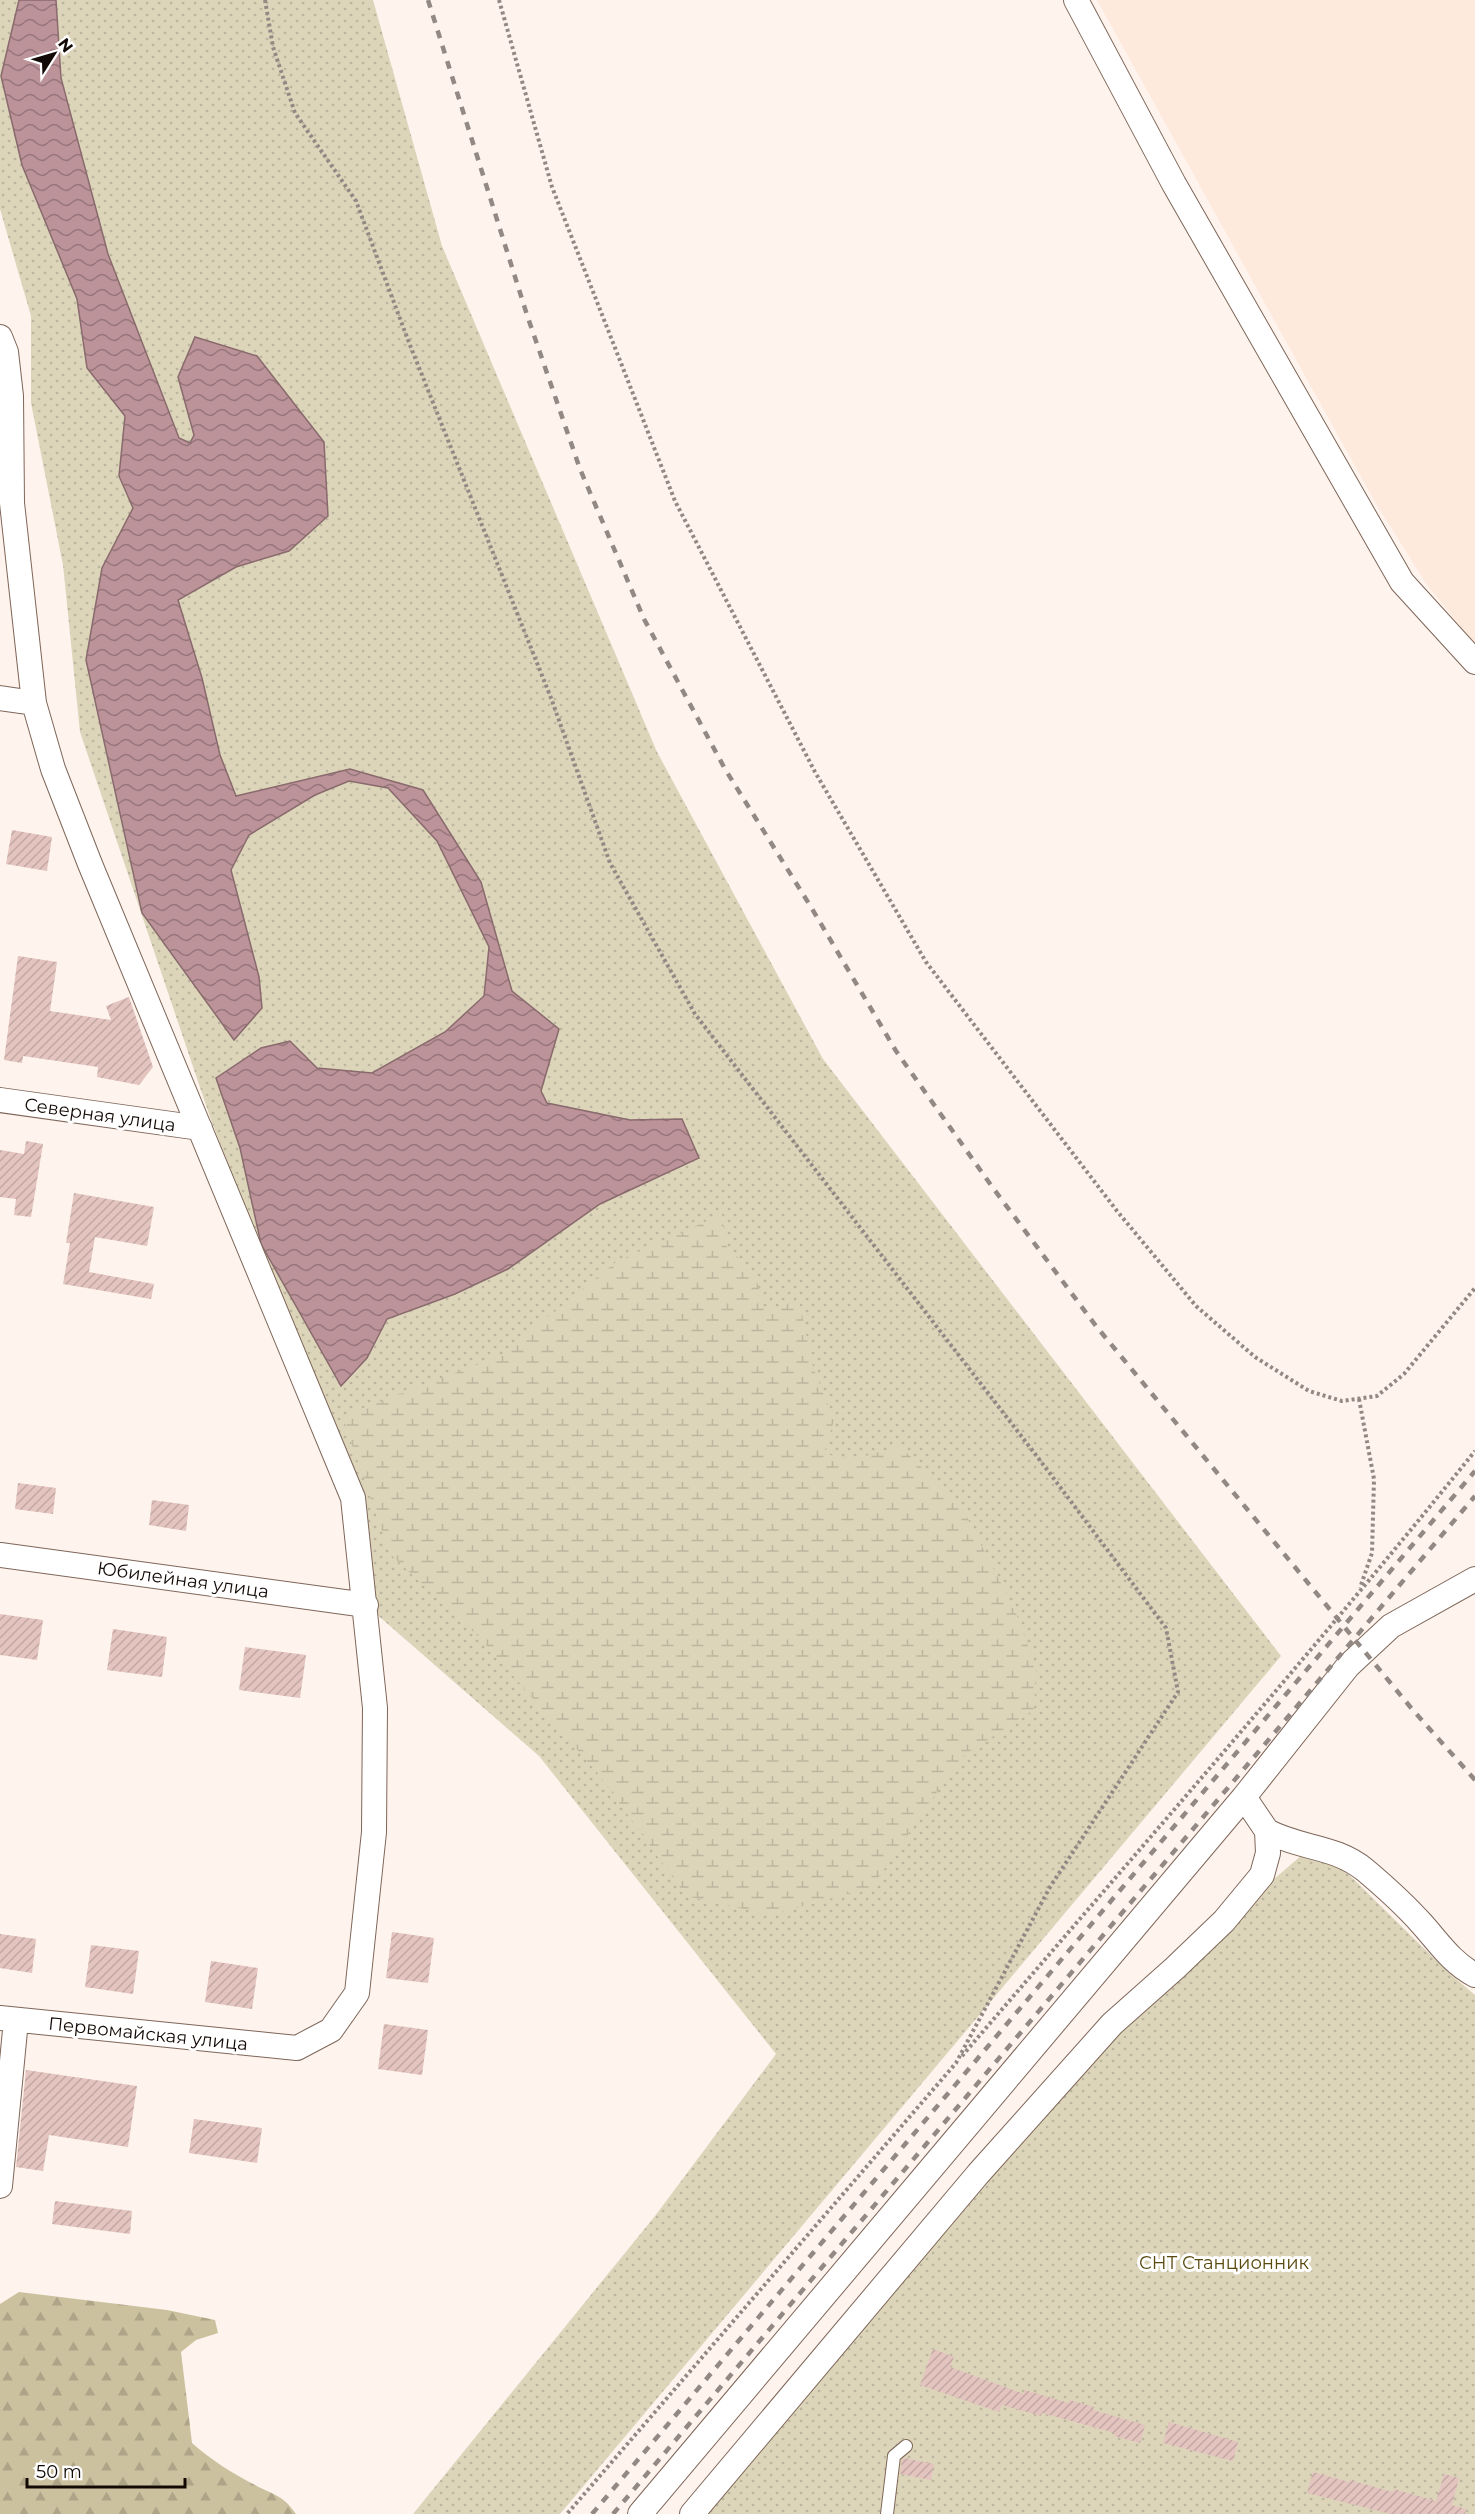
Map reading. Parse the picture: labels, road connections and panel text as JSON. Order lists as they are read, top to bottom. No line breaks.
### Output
{"streets":{"street":["Северная улица","Юбилейная улица","Первомайская улица"]},"crossings":[["Юбилейная улица","Первомайская улица"]],"parks":["СНТ Станционник"],"scale_bar":"50 m","north":"top right"}
